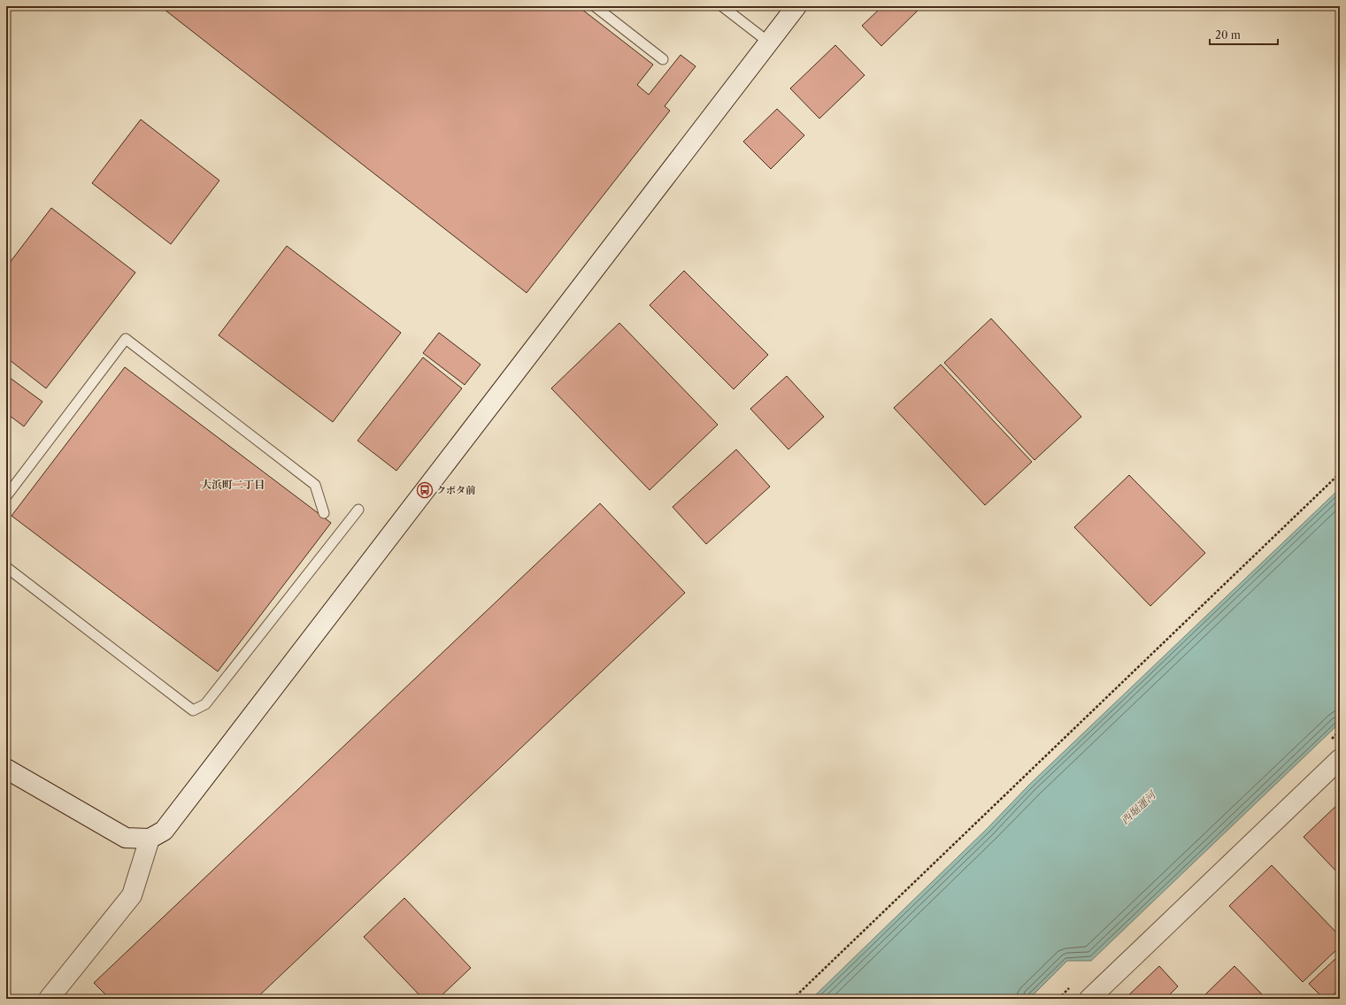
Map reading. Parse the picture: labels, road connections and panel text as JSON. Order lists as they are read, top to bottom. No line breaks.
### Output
{"districts":["大浜町二丁目"],"water":["西堀運河"],"places":{"bus stop":["クボタ前"]},"scale_bar":"20 m"}
